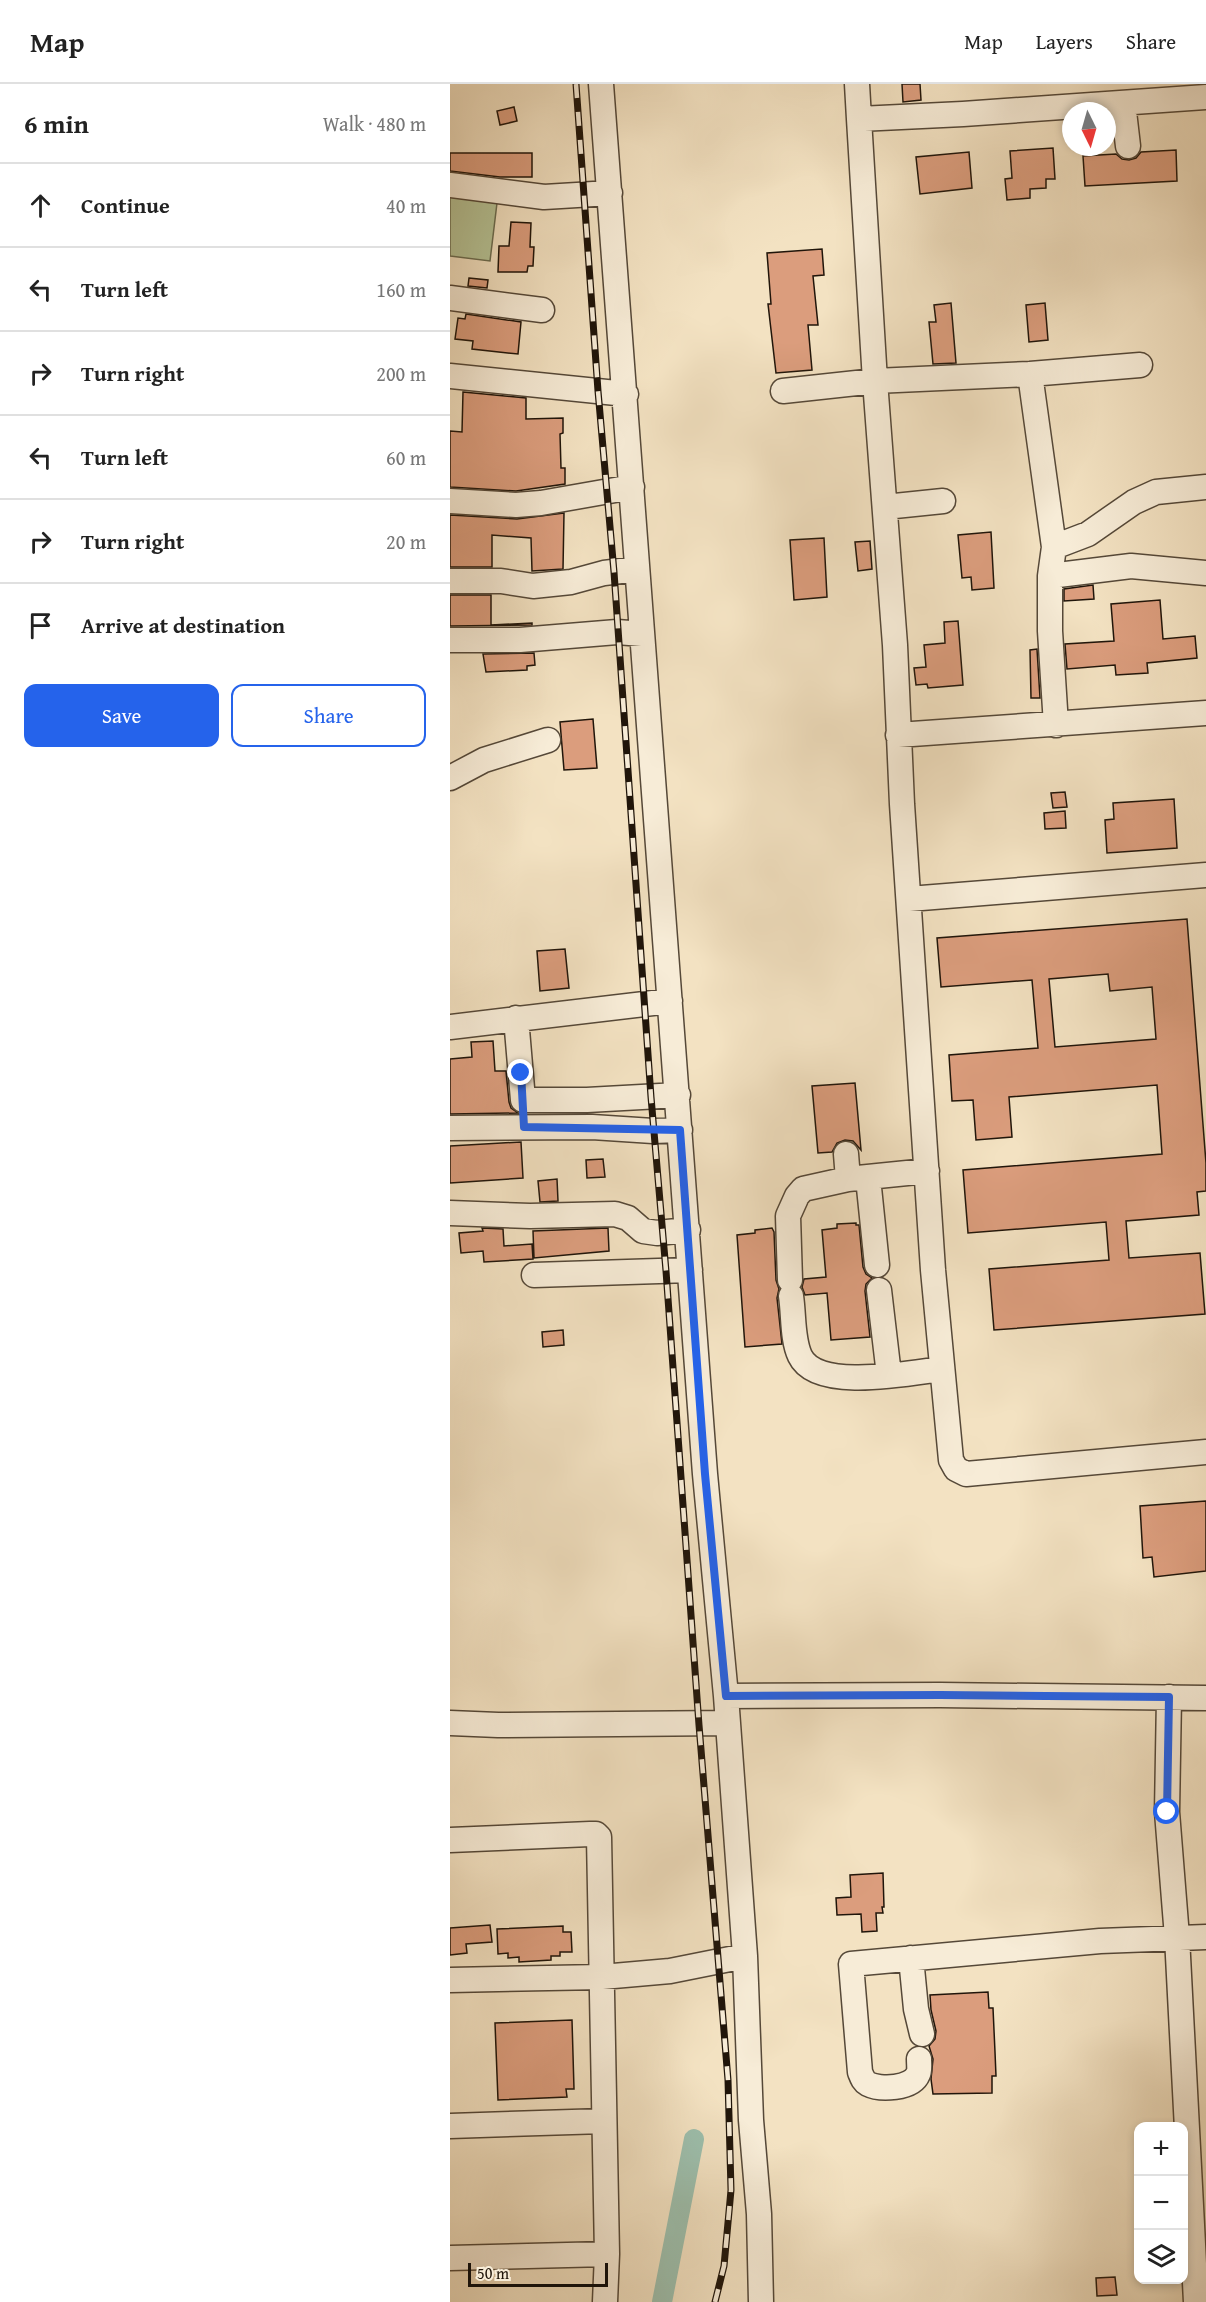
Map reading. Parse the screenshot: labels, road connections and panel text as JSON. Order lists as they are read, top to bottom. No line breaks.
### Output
{"scale_bar":"50 m","north":"bottom","page":{"header":"Map","nav":["Map","Layers","Share"],"heading":["6 min","Walk · 480 m"],"list":[["Continue","40 m"],["Turn left","160 m"],["Turn right","200 m"],["Turn left","60 m"],["Turn right","20 m"],"Arrive at destination"],"buttons":["Save","Share"],"map_buttons":["+","−"],"scale":"50 m"}}
